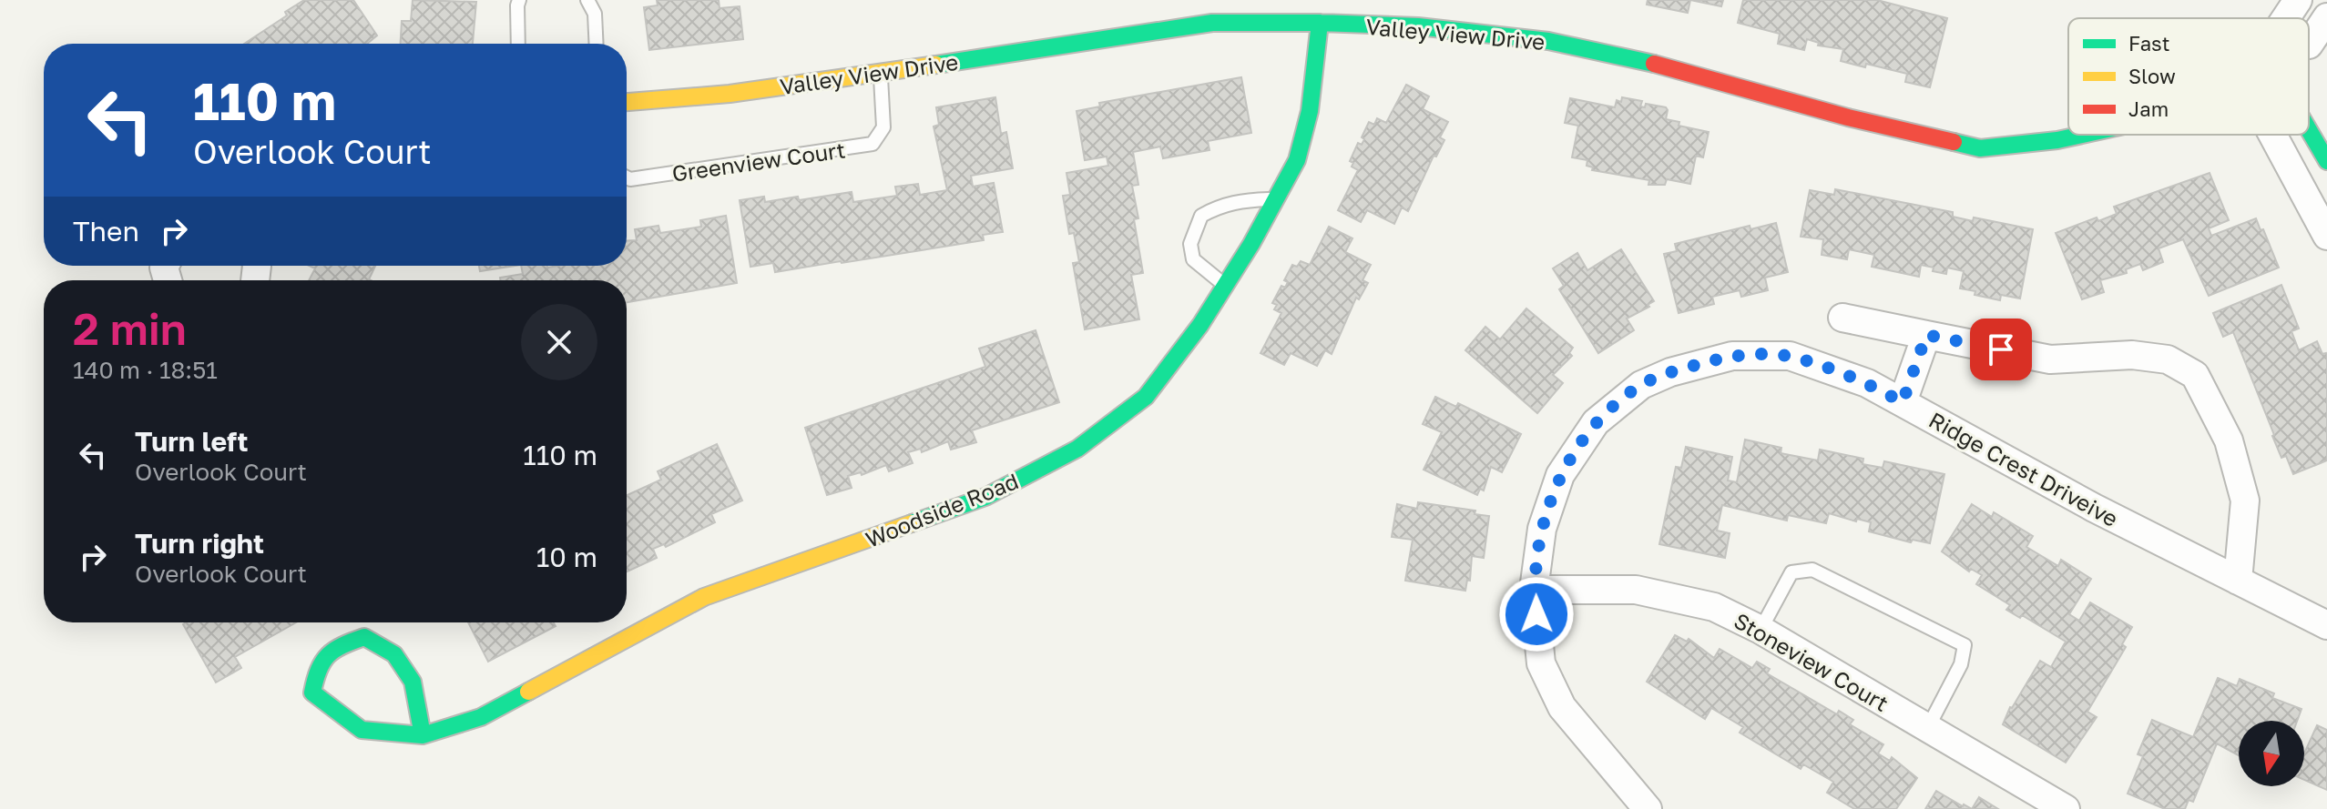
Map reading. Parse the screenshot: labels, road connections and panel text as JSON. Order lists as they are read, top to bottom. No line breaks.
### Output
{"streets":{"street":["Valley View Drive","Ridge Crest Driveive","Woodside Road","Stoneview Court"],"lane":["Greenview Court"]},"crossings":[["Valley View Drive","Greenview Court"],["Valley View Drive","Woodside Road"],["Ridge Crest Driveive","Stoneview Court"]],"legend":["Fast","Slow","Jam"],"north":"bottom","page":{"turn":["110 m","Overlook Court"],"then":"Then","heading":["2 min","140 m · 18:51"],"list":[{"name":"Turn left","note":"Overlook Court","value":"110 m"},{"name":"Turn right","note":"Overlook Court","value":"10 m"}]}}
